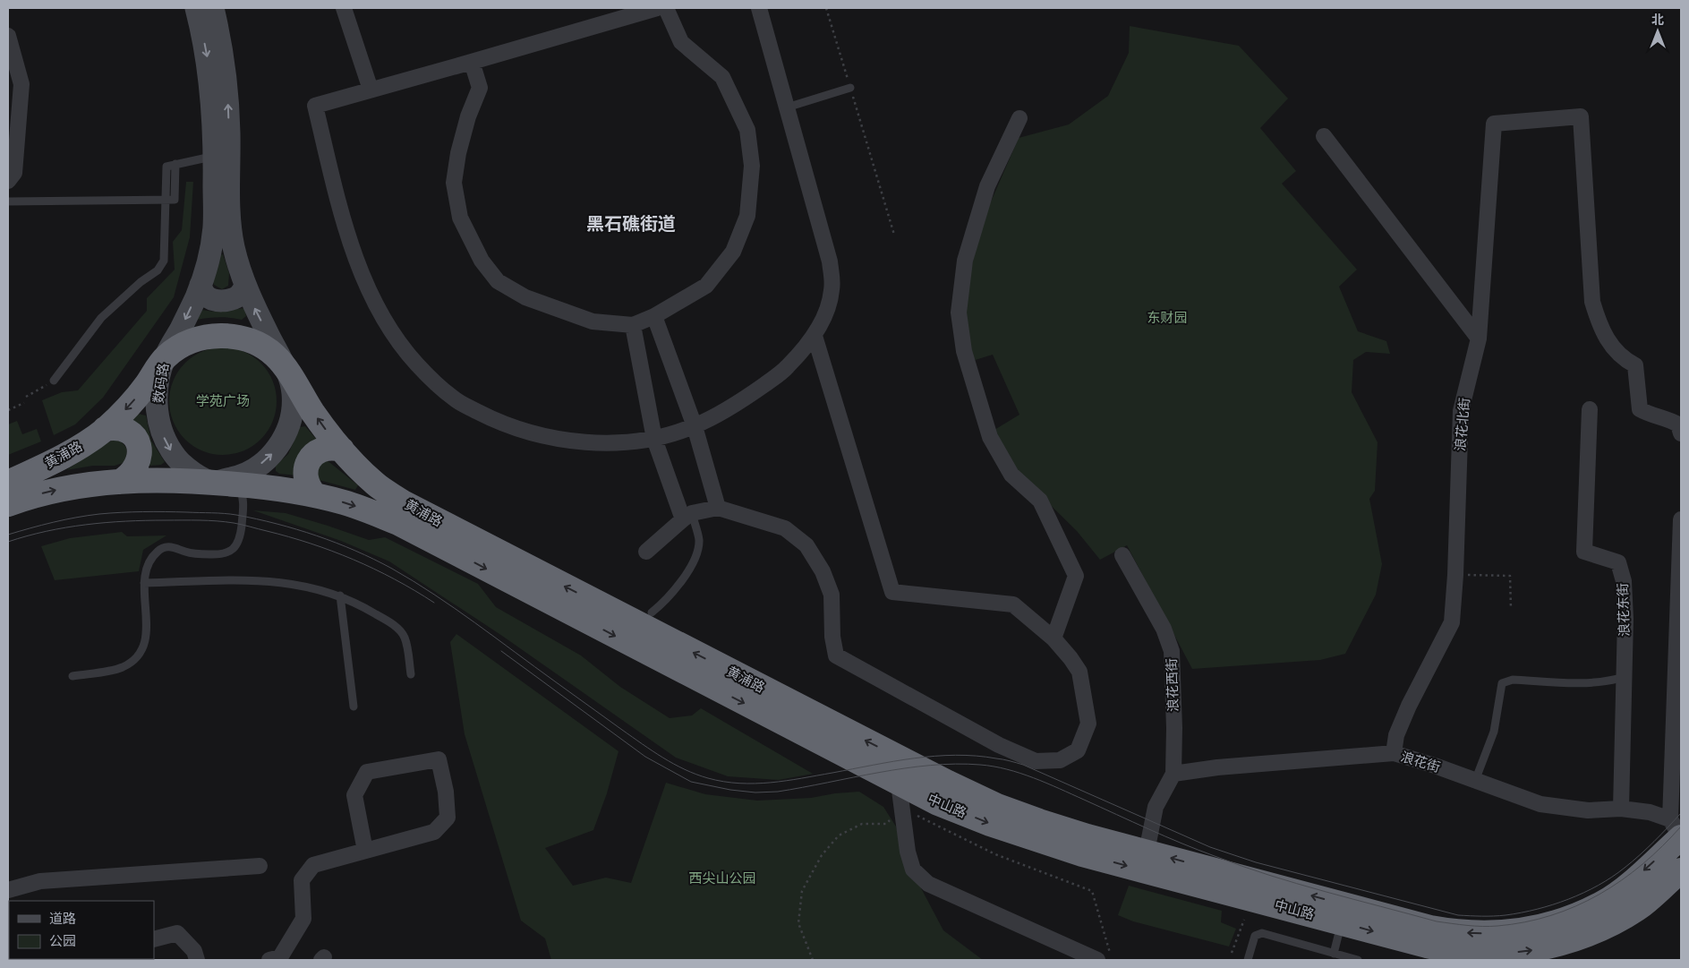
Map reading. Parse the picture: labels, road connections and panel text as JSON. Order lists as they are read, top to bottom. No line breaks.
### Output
{"streets":{"highway":["黄浦路","中山路"],"main road":["数码路"],"street":["浪花北街","浪花东街","浪花西街","浪花街"]},"crossings":[["数码路","黄浦路"],["浪花北街","浪花街"],["黄浦路","中山路"],["浪花东街","浪花街"],["浪花西街","浪花街"],["浪花街","中山路"]],"districts":["黑石礁街道"],"parks":["东财园","学苑广场","西尖山公园"],"legend":["道路","公园"],"north":"top"}
